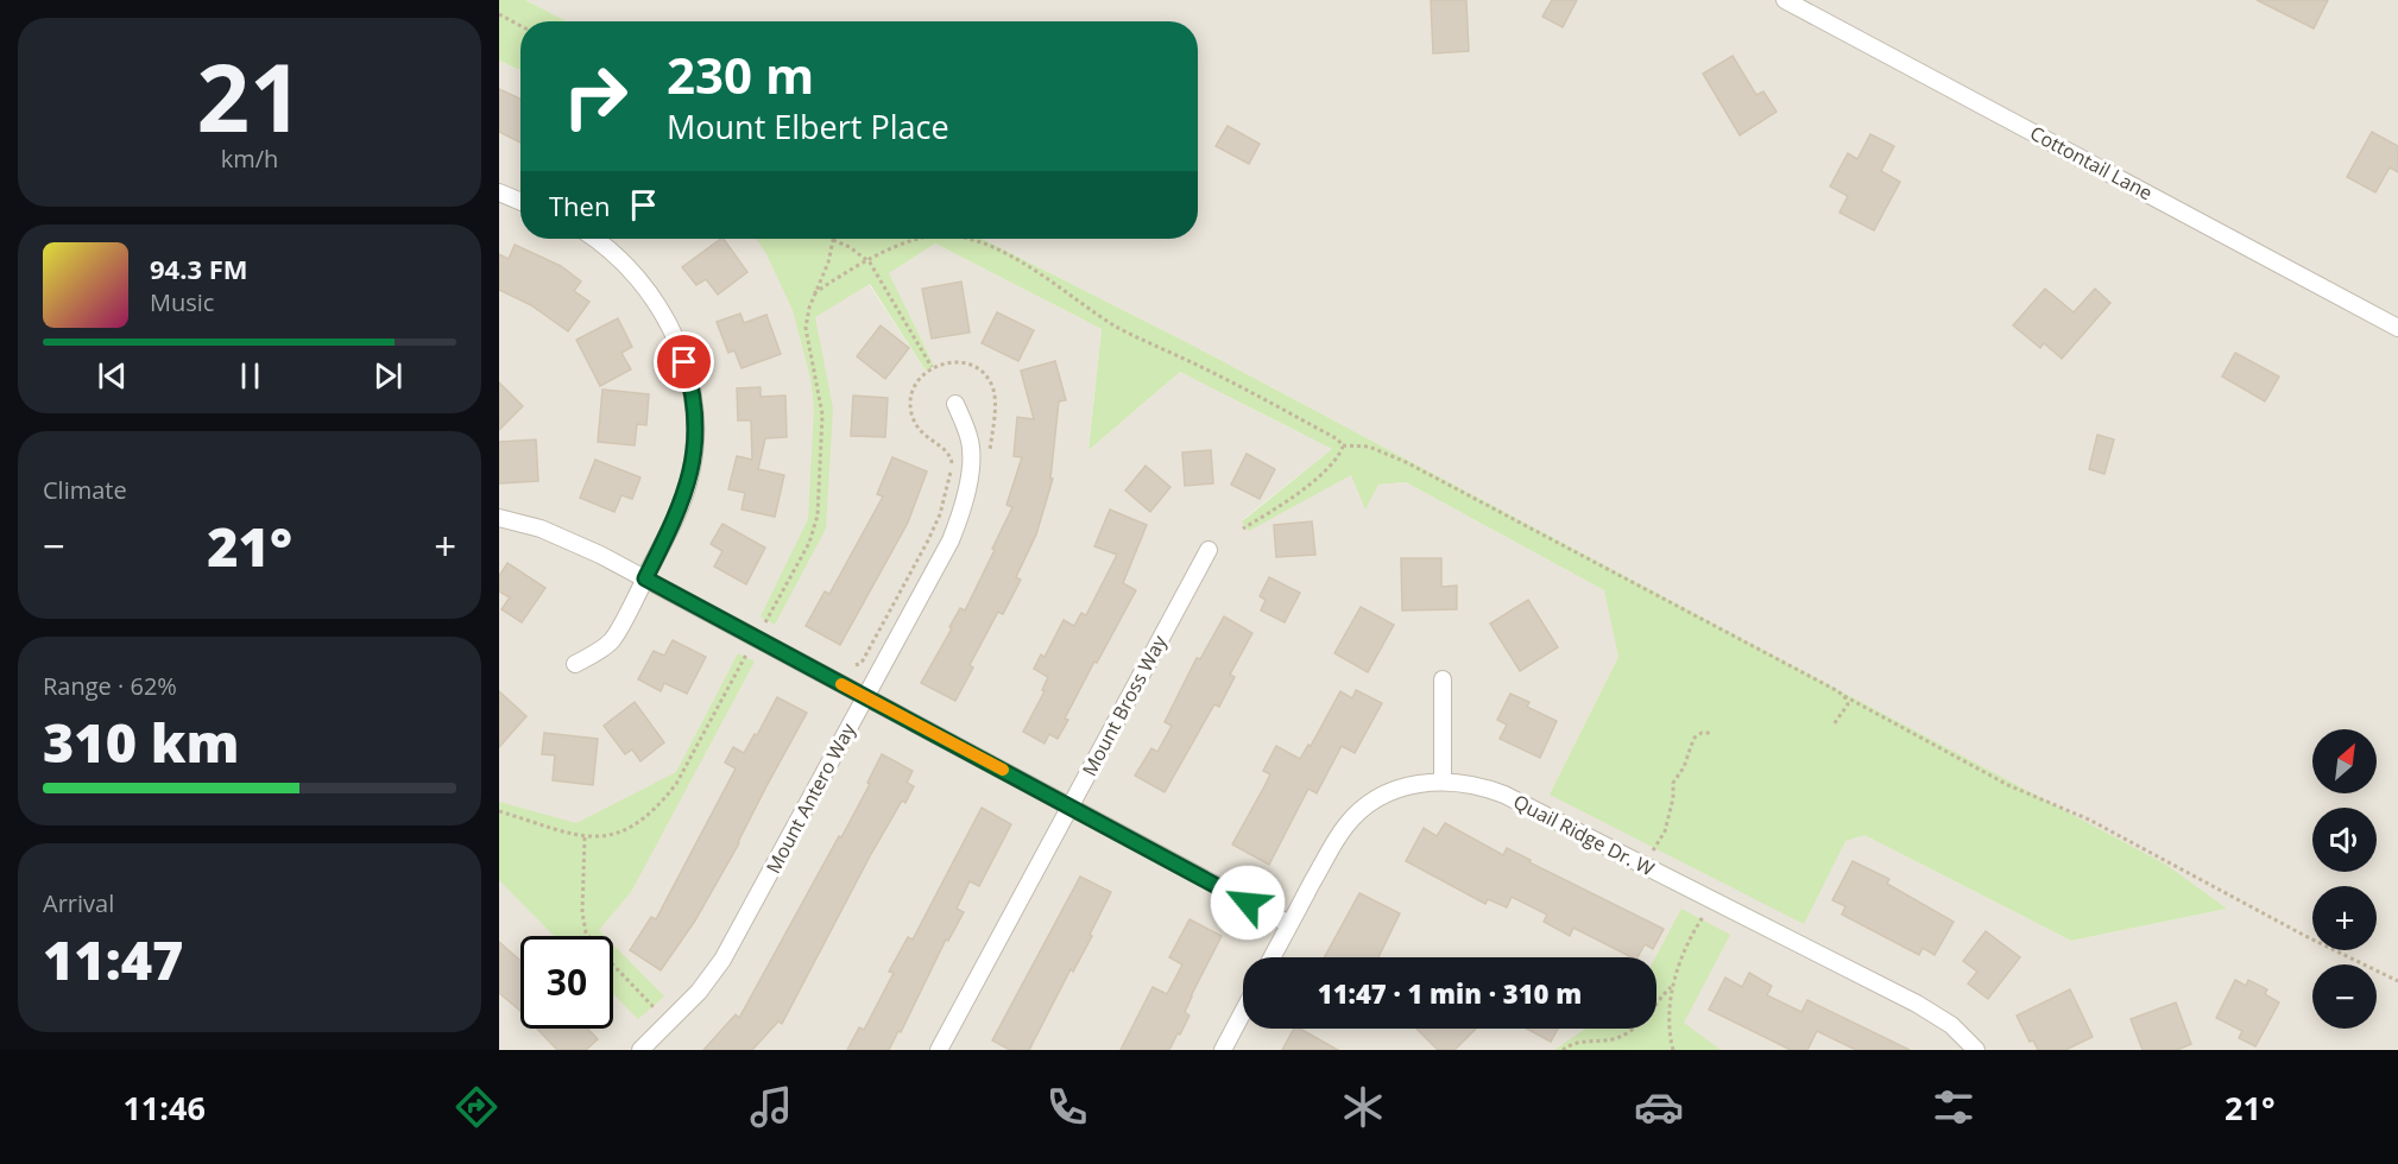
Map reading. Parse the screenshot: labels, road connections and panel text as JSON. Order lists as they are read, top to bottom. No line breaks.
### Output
{"streets":{"street":["Cottontail Lane","Mount Bross Way","Mount Antero Way","Quail Ridge Dr. W"]},"north":"top right","page":{"tile":[["21","km/h"],"Climate",["Range · 62%","310 km"],["Arrival","11:47"]],"turn":["230 m","Mount Elbert Place"],"then":"Then","song":["94.3 FM","Music"],"heat":["−","21°","+"],"map_buttons":["+","−"],"limit":"30","trip":"11:47 · 1 min · 310 m","tabs":["11:46","21°"]}}
